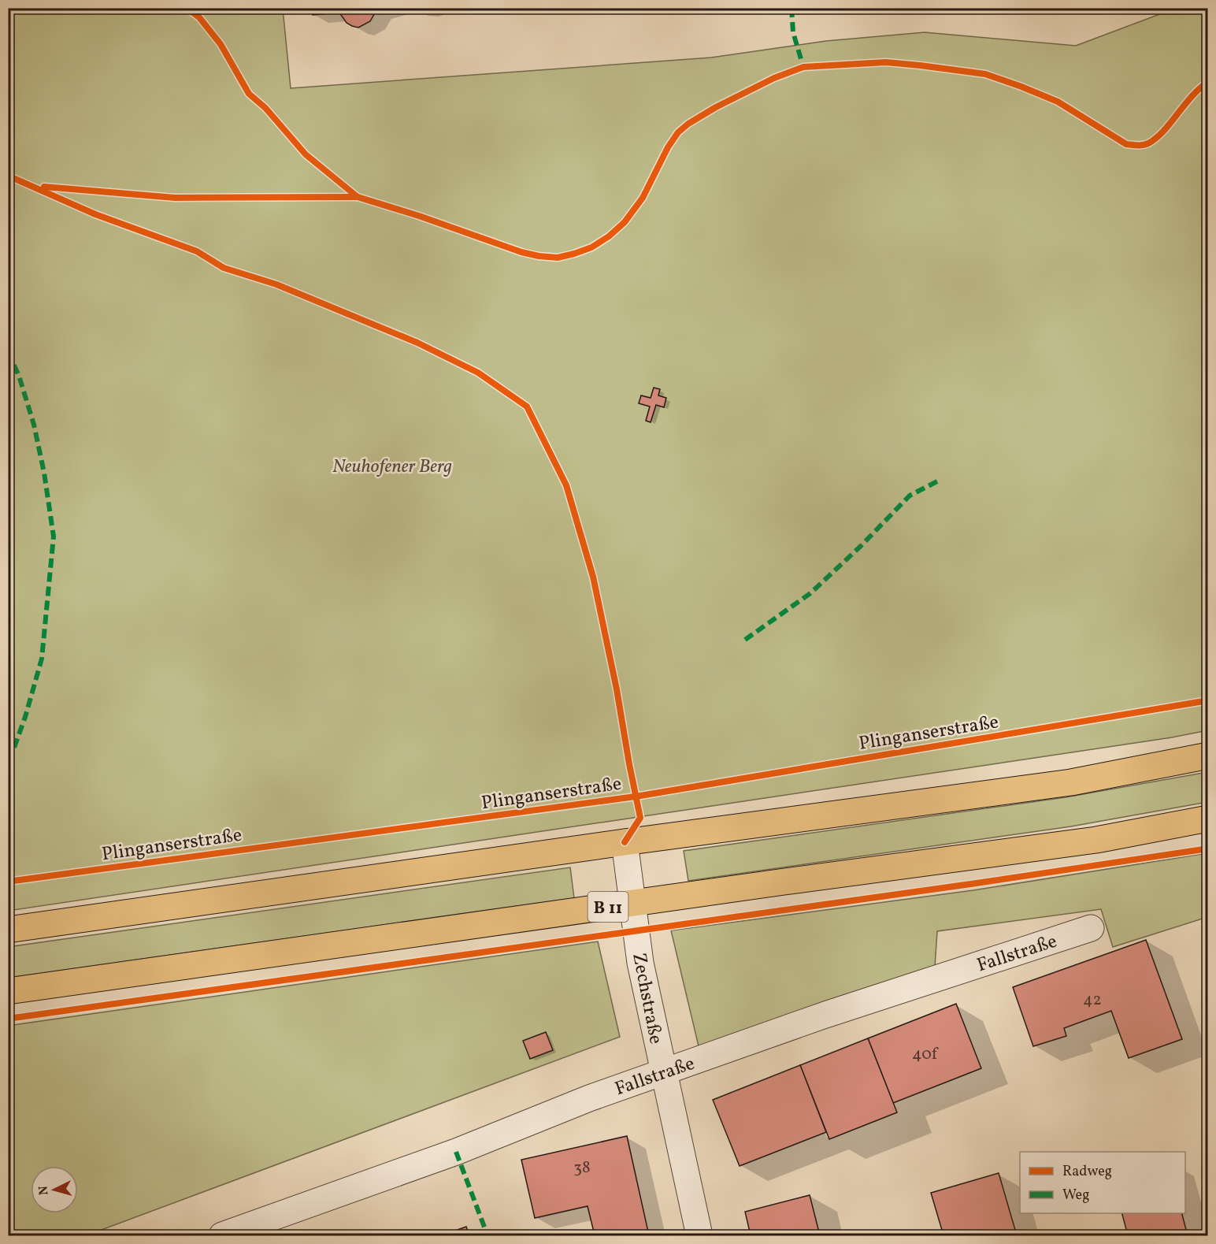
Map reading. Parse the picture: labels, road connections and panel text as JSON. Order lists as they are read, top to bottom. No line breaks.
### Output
{"streets":{"main road":["B 11"],"street":["Fallstraße","Zechstraße"],"cycle path":["Plinganserstraße"]},"crossings":[["B 11","Zechstraße"],["Fallstraße","Zechstraße"]],"parks":["Neuhofener Berg"],"house_numbers":["42","40f","38"],"legend":["Radweg","Weg"],"north":"left"}
